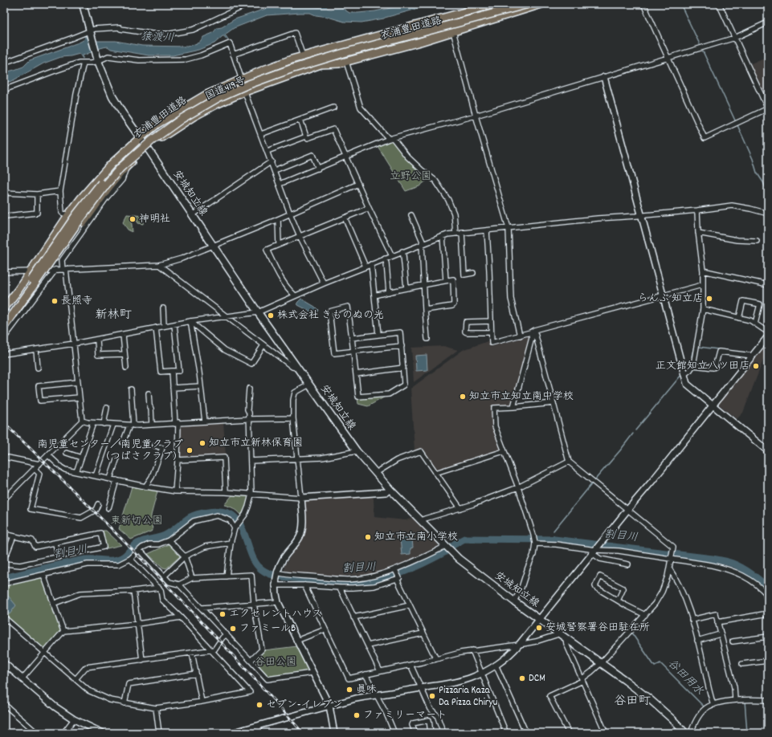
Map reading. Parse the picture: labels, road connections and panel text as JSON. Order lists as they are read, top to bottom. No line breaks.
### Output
{"streets":{"highway":["衣浦豊田道路","国道419号"],"main road":["安城知立線"]},"crossings":[["衣浦豊田道路","国道419号"],["国道419号","安城知立線"]],"districts":["新林町","谷田町"],"water":["猿渡川","割目川","谷田用水"],"parks":["立野公園","東新切公園","谷田公園"],"places":["神明社","らんぷ 知立店","長照寺","株式会社 きものぬの光","正文館知立八ツ田店","知立市立知立南中学校","知立市立新林保育園","南児童センター／南児童クラブ （つばさクラブ）","知立市立南小学校","エクセレントハウス","安城警察署谷田駐在所","ファミールB","DCM","眞味","Pizzaria Kaza Da Pizza Chiryu","セブン-イレブン","ファミリーマート"]}
